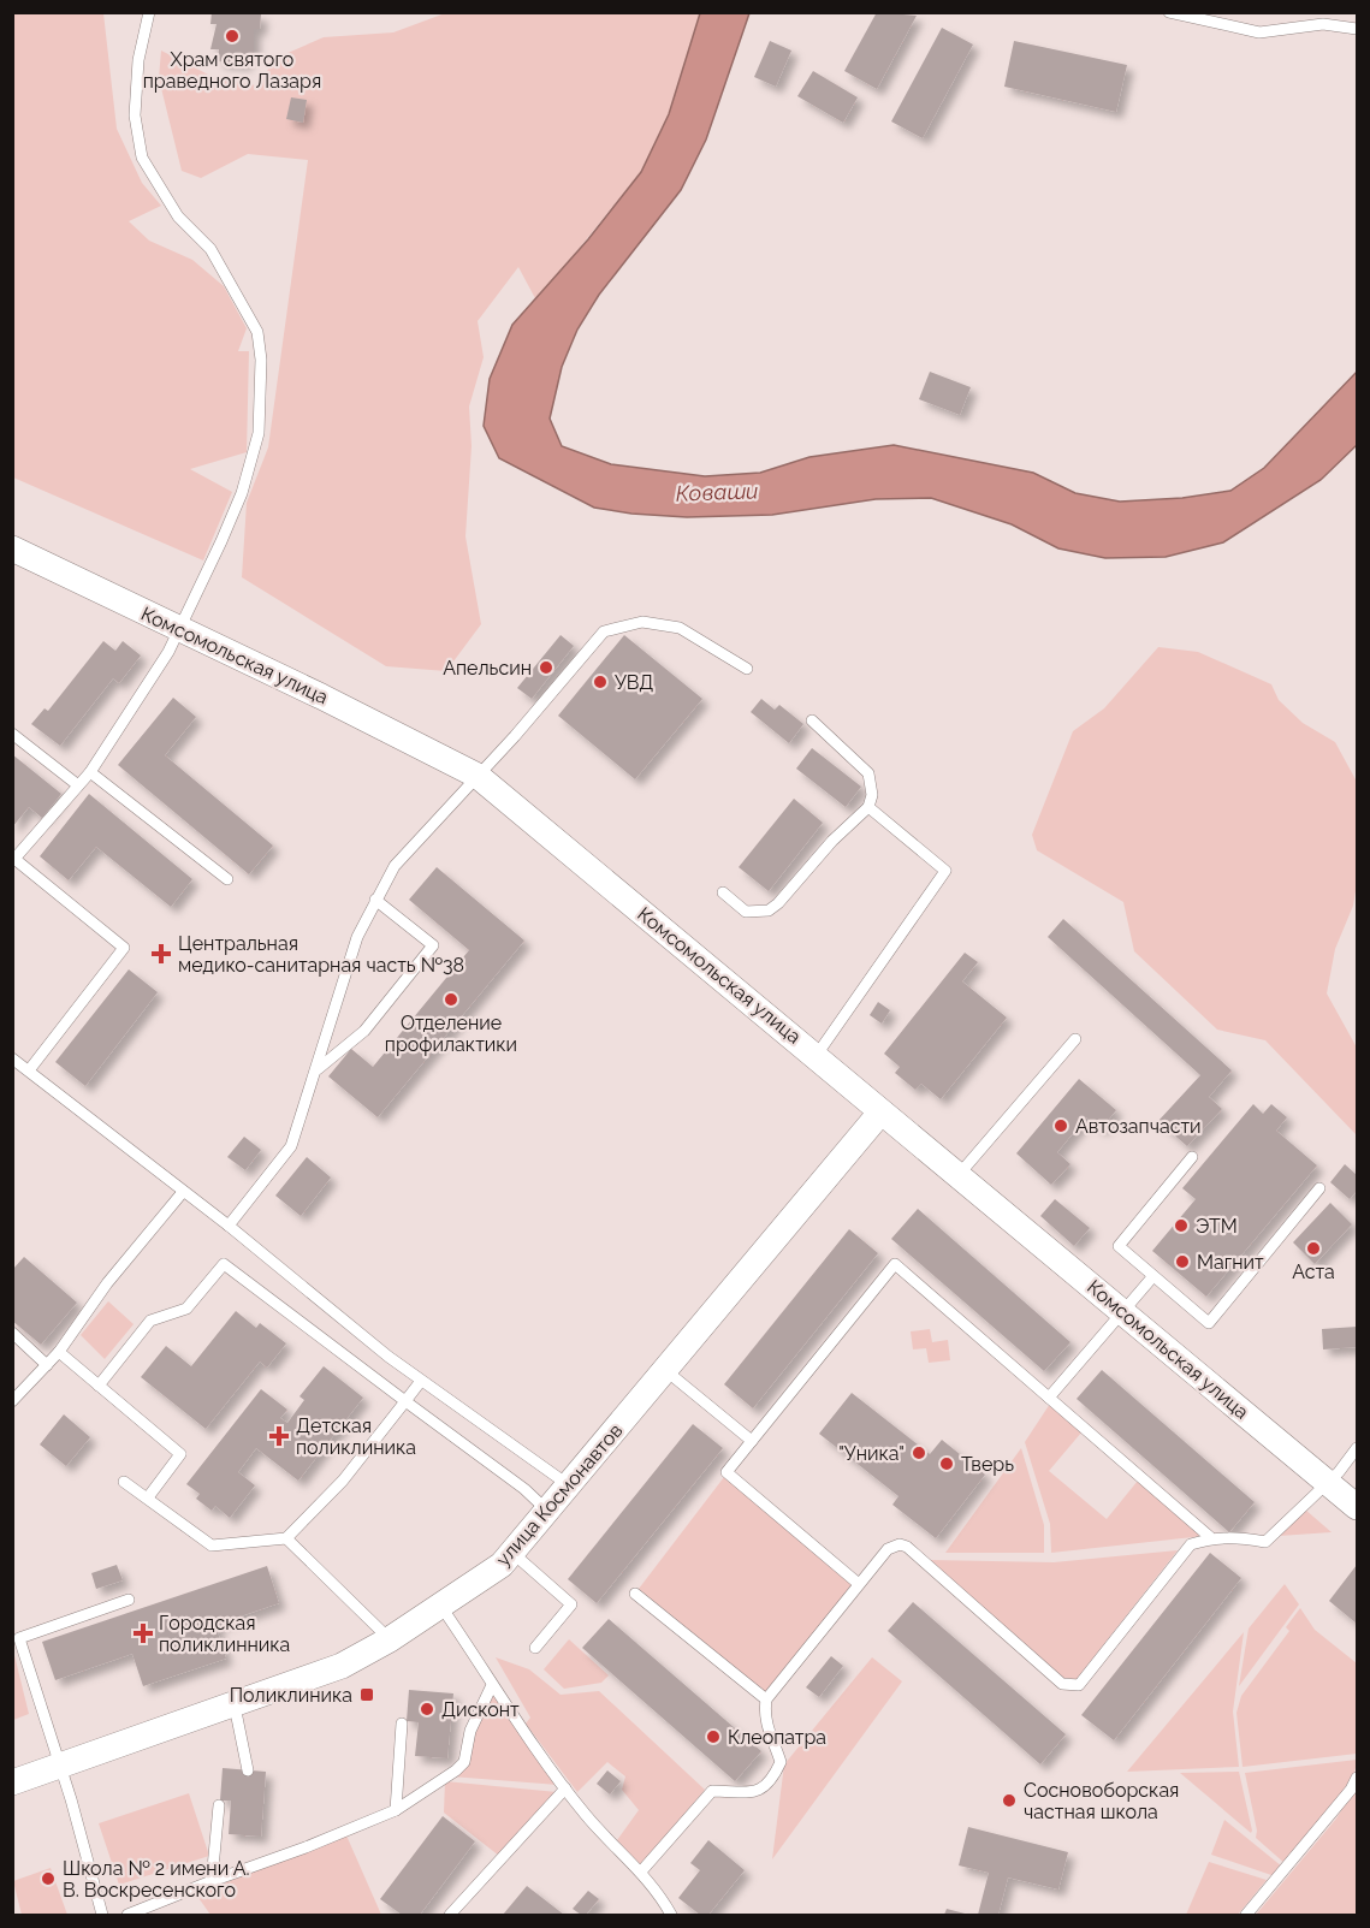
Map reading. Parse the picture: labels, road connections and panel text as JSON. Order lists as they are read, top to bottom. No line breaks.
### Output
{"streets":{"street":["Комсомольская улица","улица Космонавтов"]},"crossings":[["Комсомольская улица","улица Космонавтов"]],"water":["Коваши"],"places":{"other":["Храм святого праведного Лазаря","Апельсин","УВД","Отделение профилактики","Автозапчасти","ЭТМ","Аста","Магнит","\"Уника\"","Тверь","Дисконт","Клеопатра","Сосновоборская частная школа","Школа № 2 имени А. В. Воскресенского"],"health":["Центральная медико-санитарная часть №38","Детская поликлиника","Городская поликлинника"],"transit":["Поликлиника"]}}
